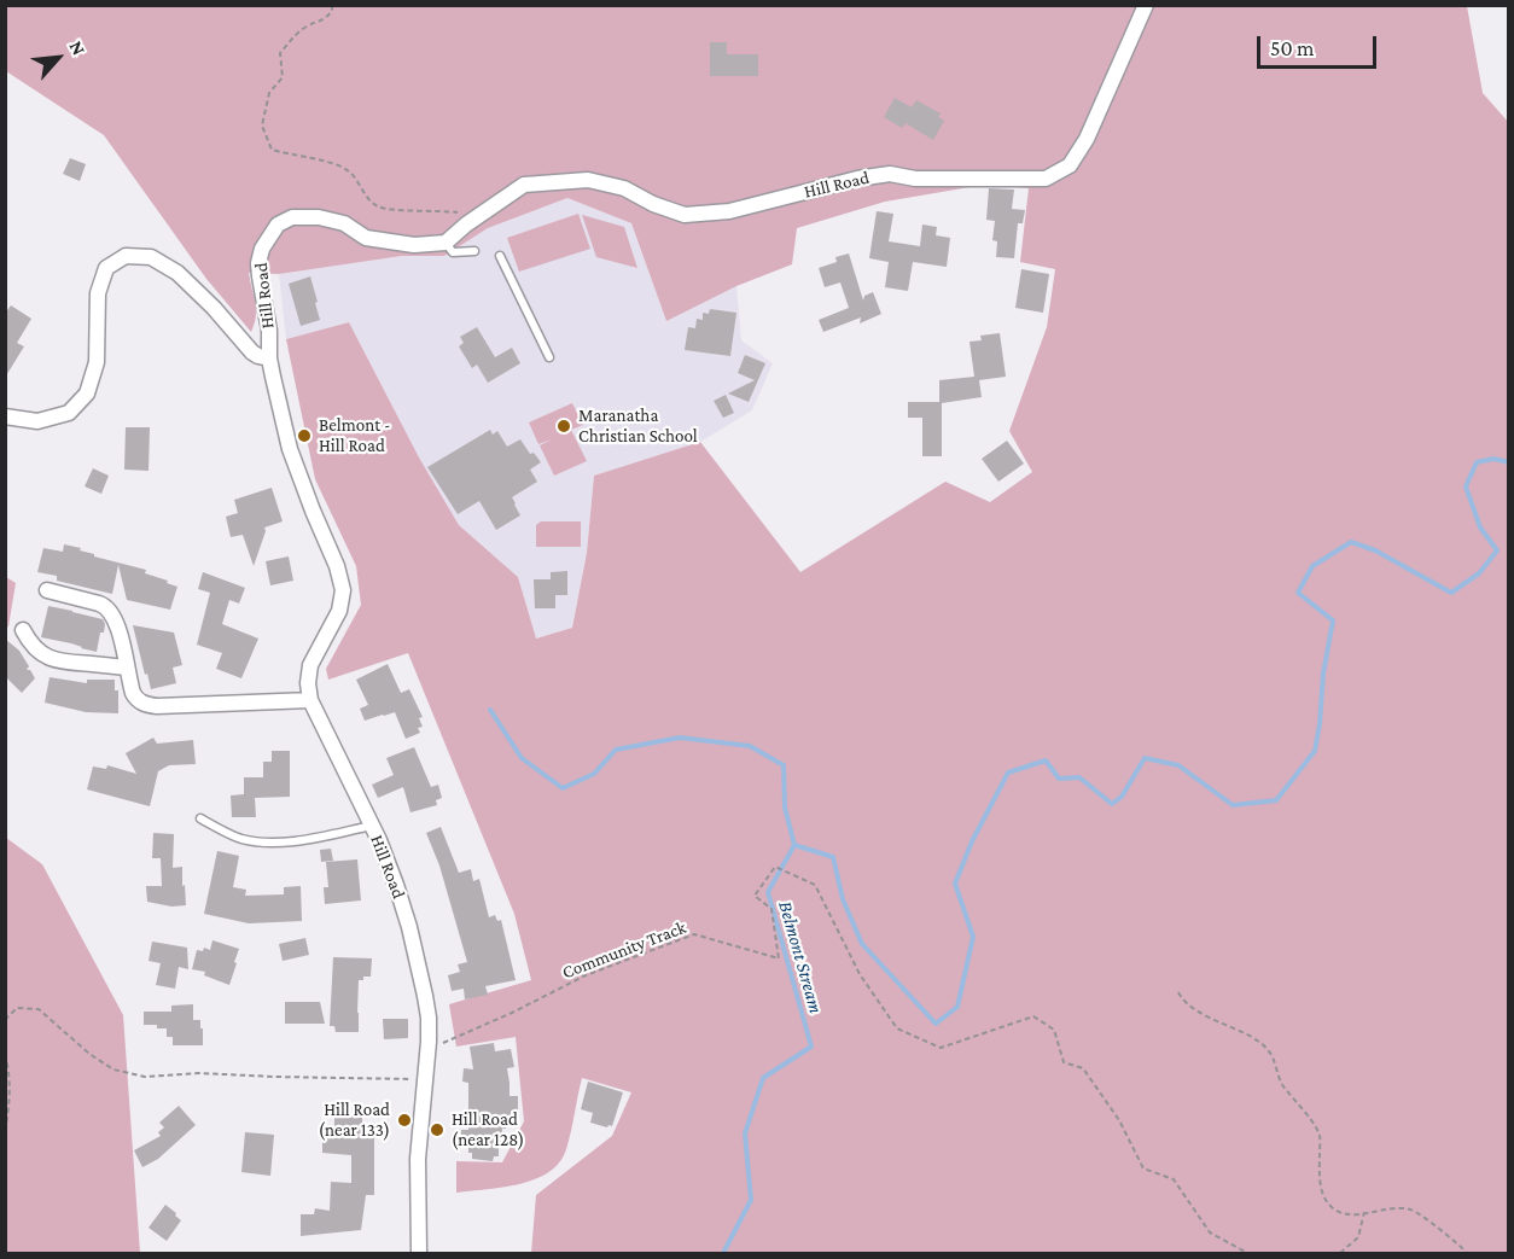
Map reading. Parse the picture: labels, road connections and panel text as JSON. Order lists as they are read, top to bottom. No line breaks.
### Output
{"streets":{"street":["Hill Road"],"path":["Community Track"]},"crossings":[["Hill Road","Community Track"]],"water":["Belmont Stream"],"places":["Maranatha Christian School","Belmont - Hill Road","Hill Road (near 133)","Hill Road (near 128)"],"scale_bar":"50 m","north":"top right"}
